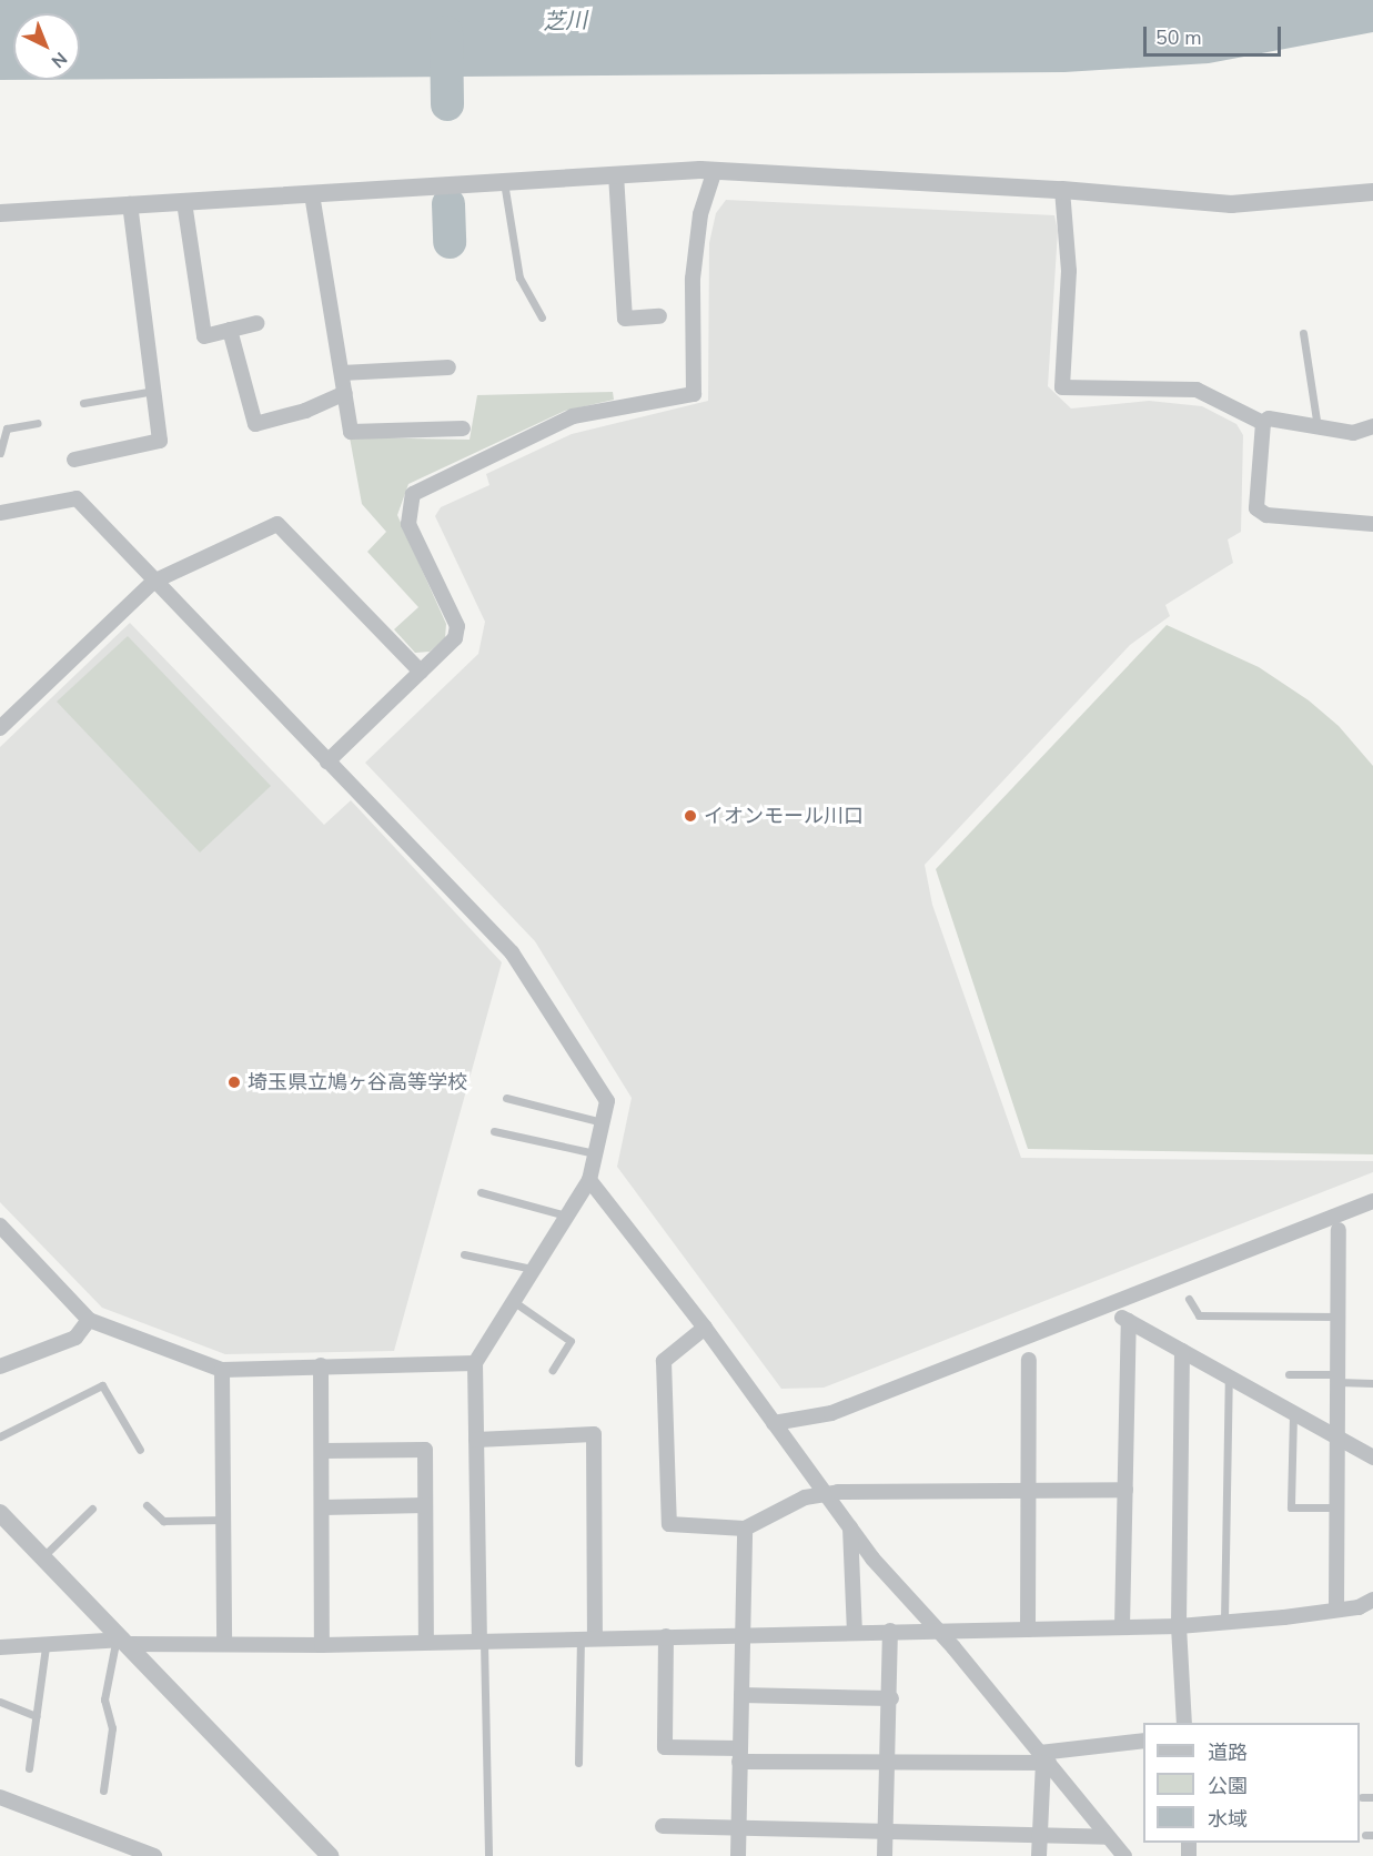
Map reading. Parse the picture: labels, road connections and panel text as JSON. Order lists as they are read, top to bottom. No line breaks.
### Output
{"water":["芝川"],"places":["イオンモール川口","埼玉県立鳩ヶ谷高等学校"],"legend":["道路","公園","水域"],"scale_bar":"50 m","north":"bottom right"}
